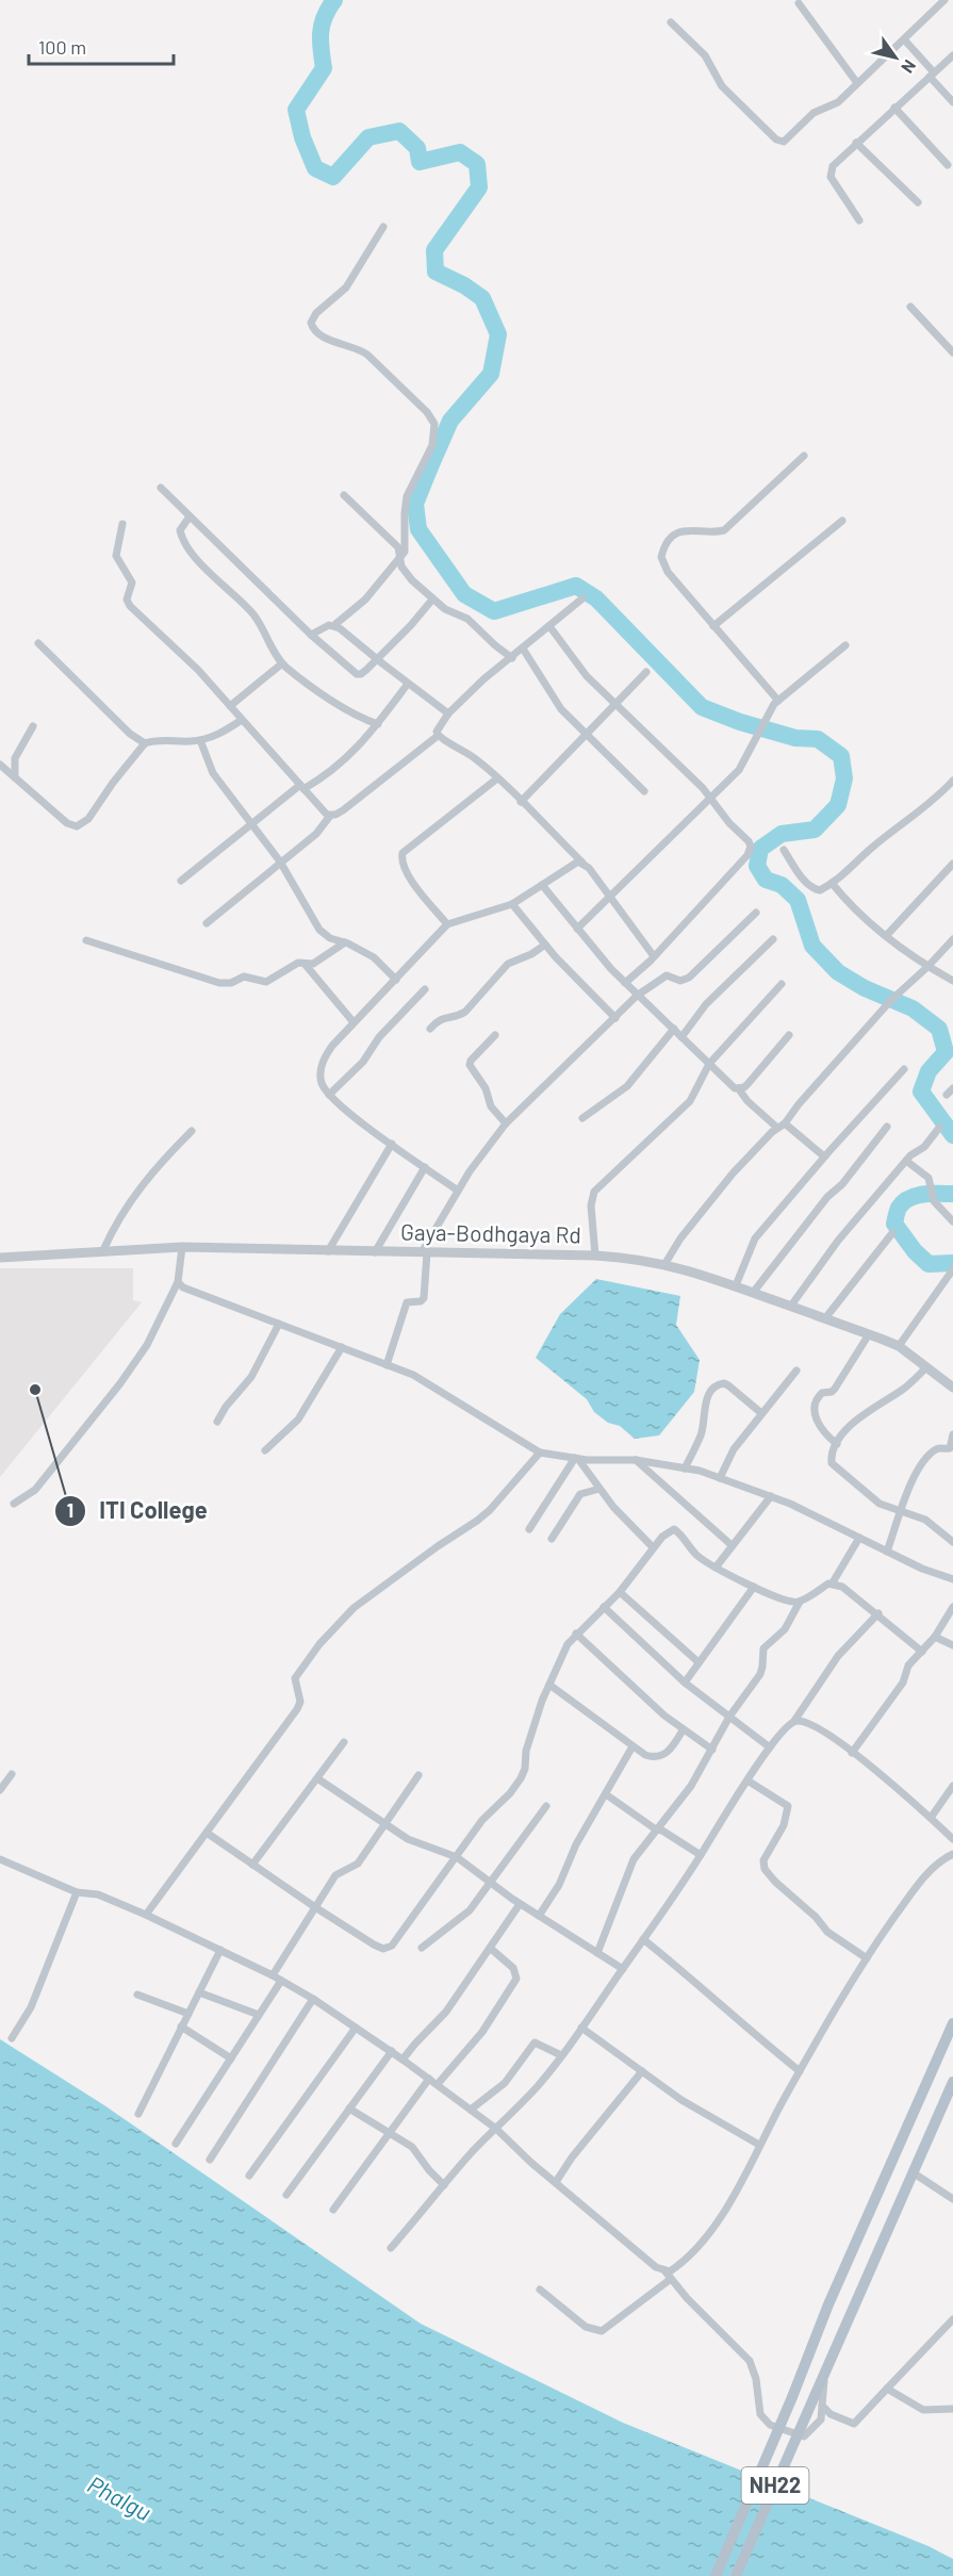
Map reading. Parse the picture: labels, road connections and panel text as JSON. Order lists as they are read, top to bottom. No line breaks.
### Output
{"streets":{"main road":["NH22"],"street":["Gaya-Bodhgaya Rd"]},"water":["Phalgu"],"places":["ITI College"],"scale_bar":"100 m","north":"bottom right"}
